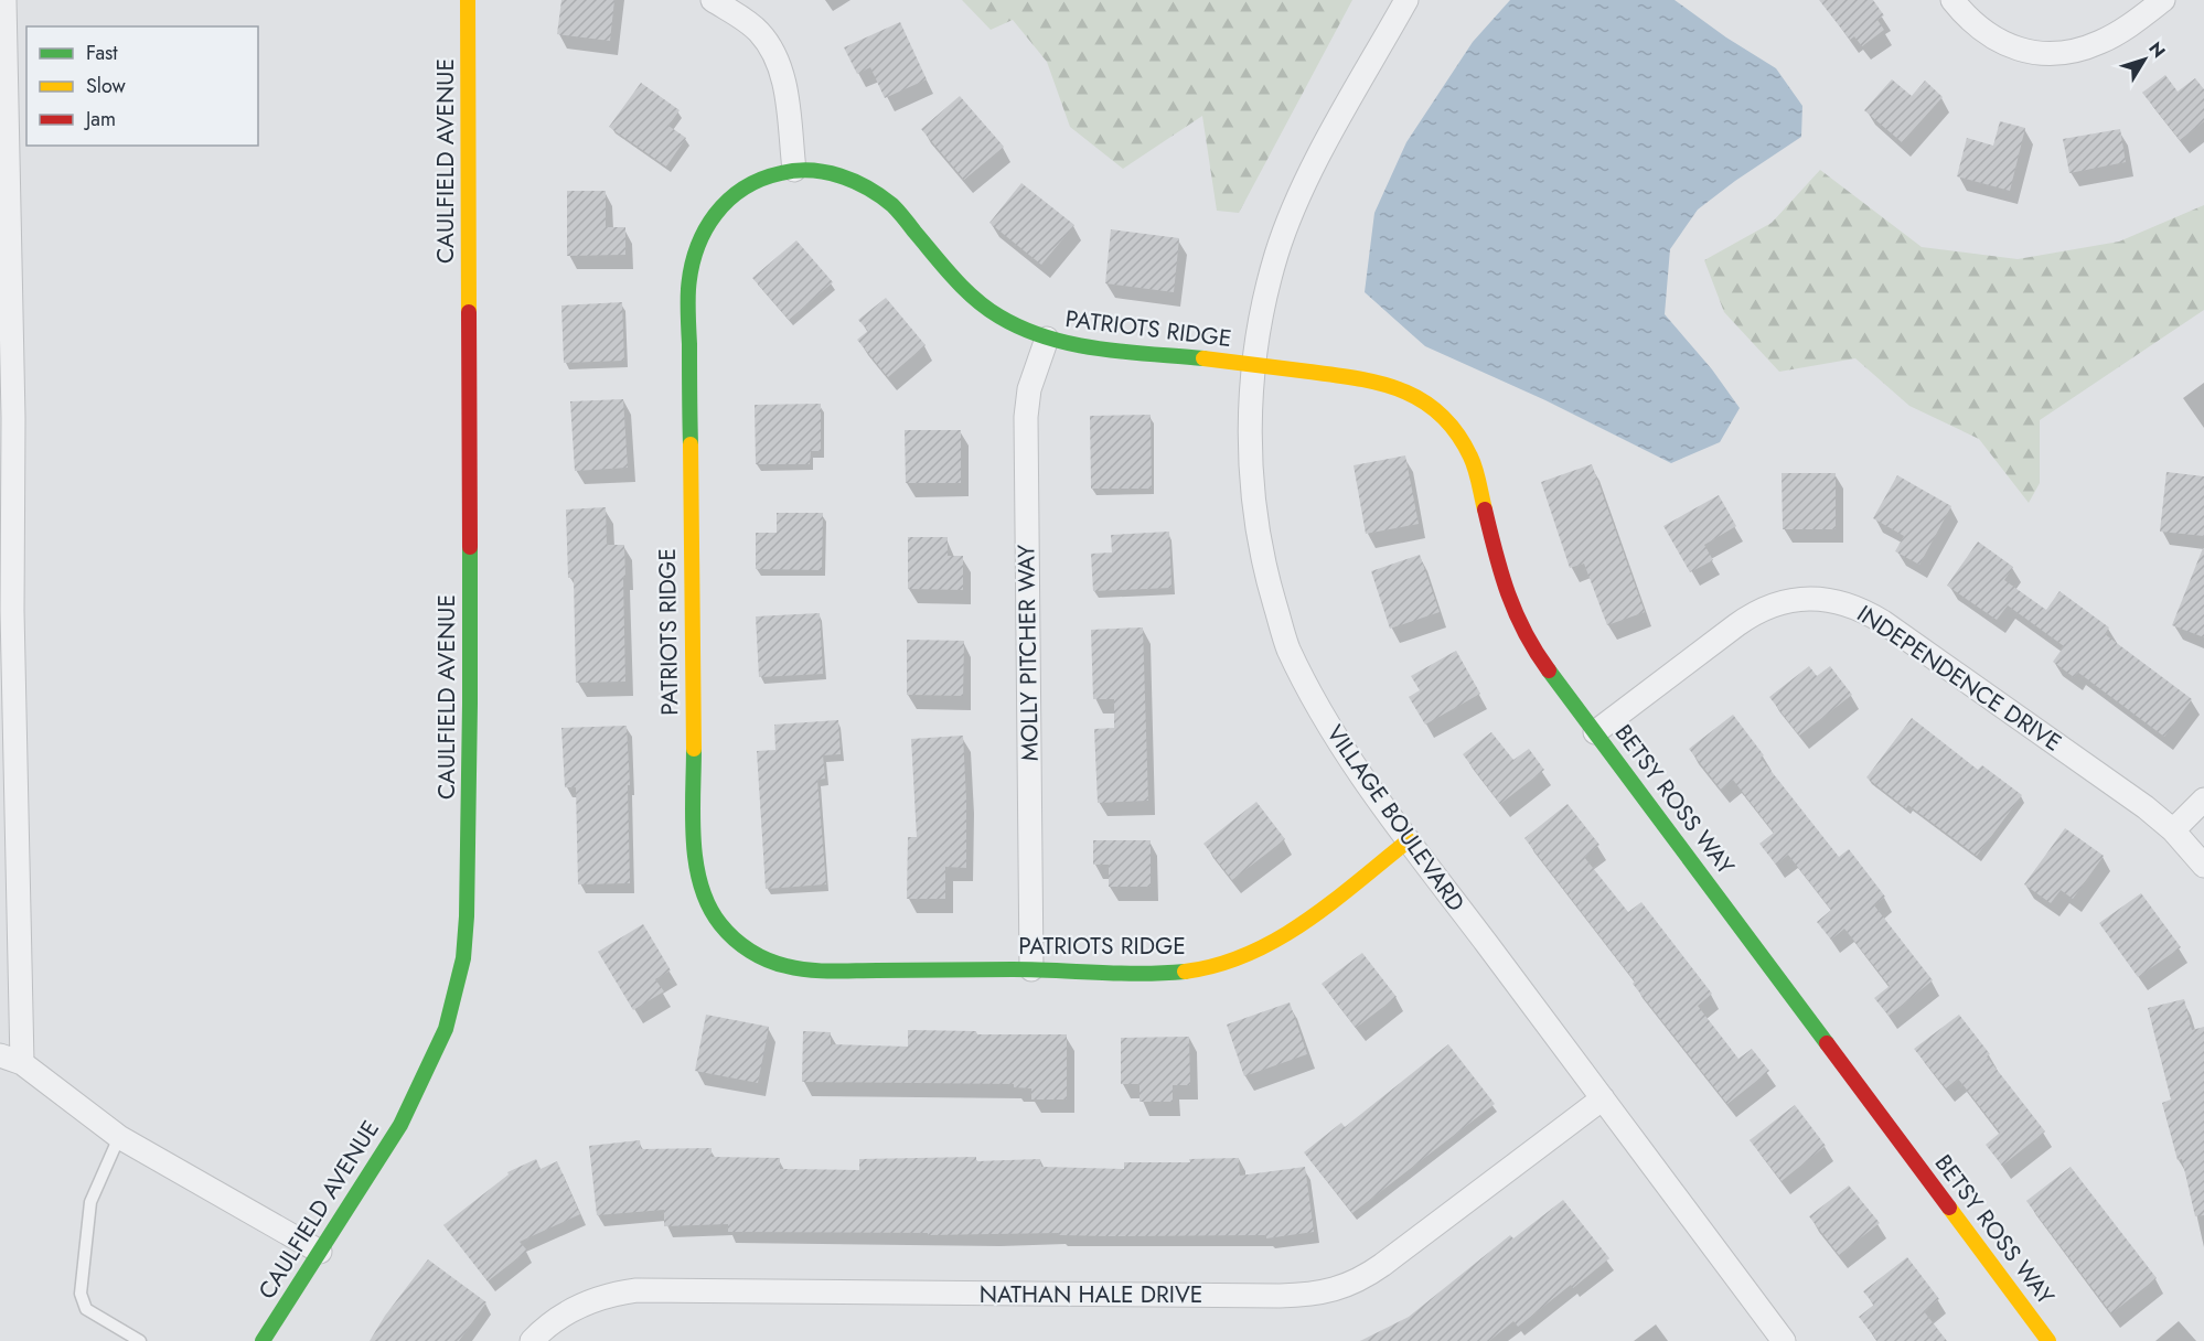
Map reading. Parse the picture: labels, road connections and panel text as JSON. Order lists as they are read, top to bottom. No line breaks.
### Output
{"streets":{"street":["CAULFIELD AVENUE","PATRIOTS RIDGE","MOLLY PITCHER WAY","INDEPENDENCE DRIVE","BETSY ROSS WAY","VILLAGE BOULEVARD","NATHAN HALE DRIVE"]},"crossings":[["PATRIOTS RIDGE","MOLLY PITCHER WAY"],["PATRIOTS RIDGE","BETSY ROSS WAY"],["PATRIOTS RIDGE","VILLAGE BOULEVARD"],["INDEPENDENCE DRIVE","BETSY ROSS WAY"],["BETSY ROSS WAY","VILLAGE BOULEVARD"],["VILLAGE BOULEVARD","NATHAN HALE DRIVE"]],"legend":["Fast","Slow","Jam"],"north":"top right"}
